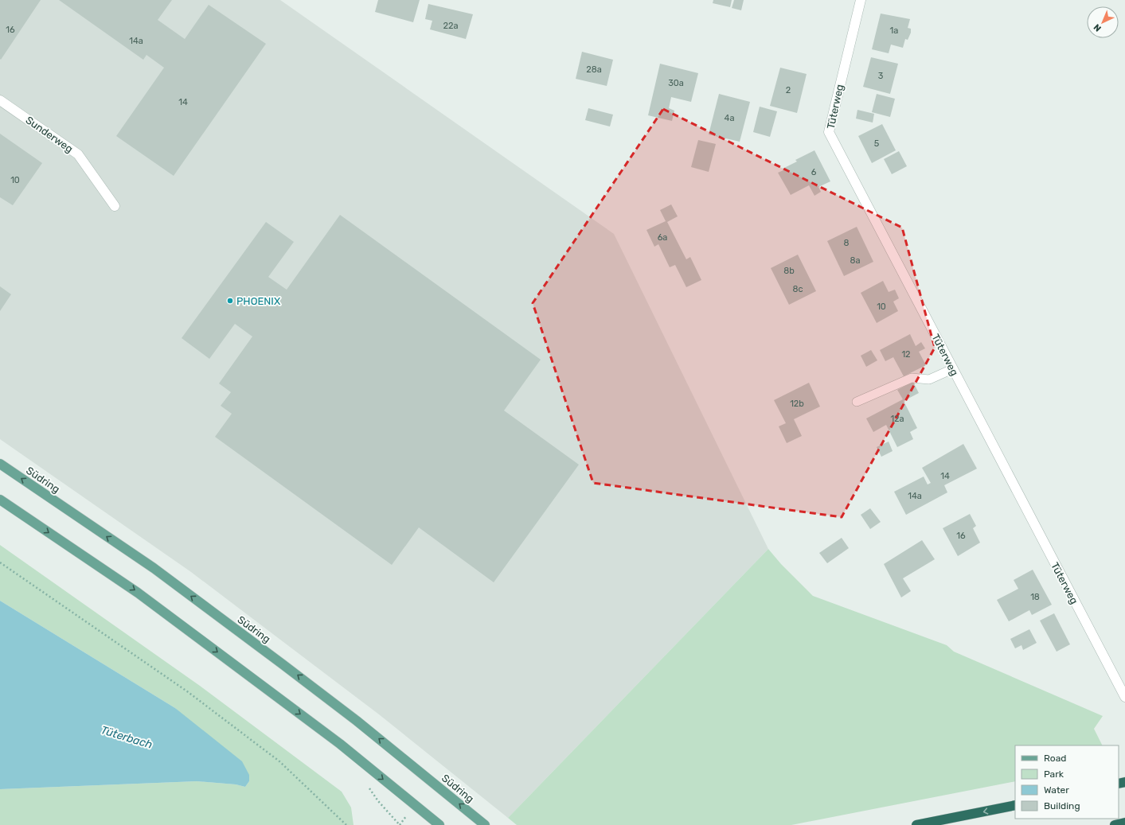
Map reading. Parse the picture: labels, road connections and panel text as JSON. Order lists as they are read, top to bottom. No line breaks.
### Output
{"streets":{"main road":["Südring"],"street":["Tüterweg","Sunderweg"]},"water":["Tüterbach"],"places":["PHOENIX"],"house_numbers":["22a","16","1a","14a","28a","3","30a","2","14","4a","5","6","10","6a","8","8a","8b","8c","10","12","12b","12a","14","14a","16","18"],"legend":["Road","Park","Water","Building"],"north":"bottom left"}
